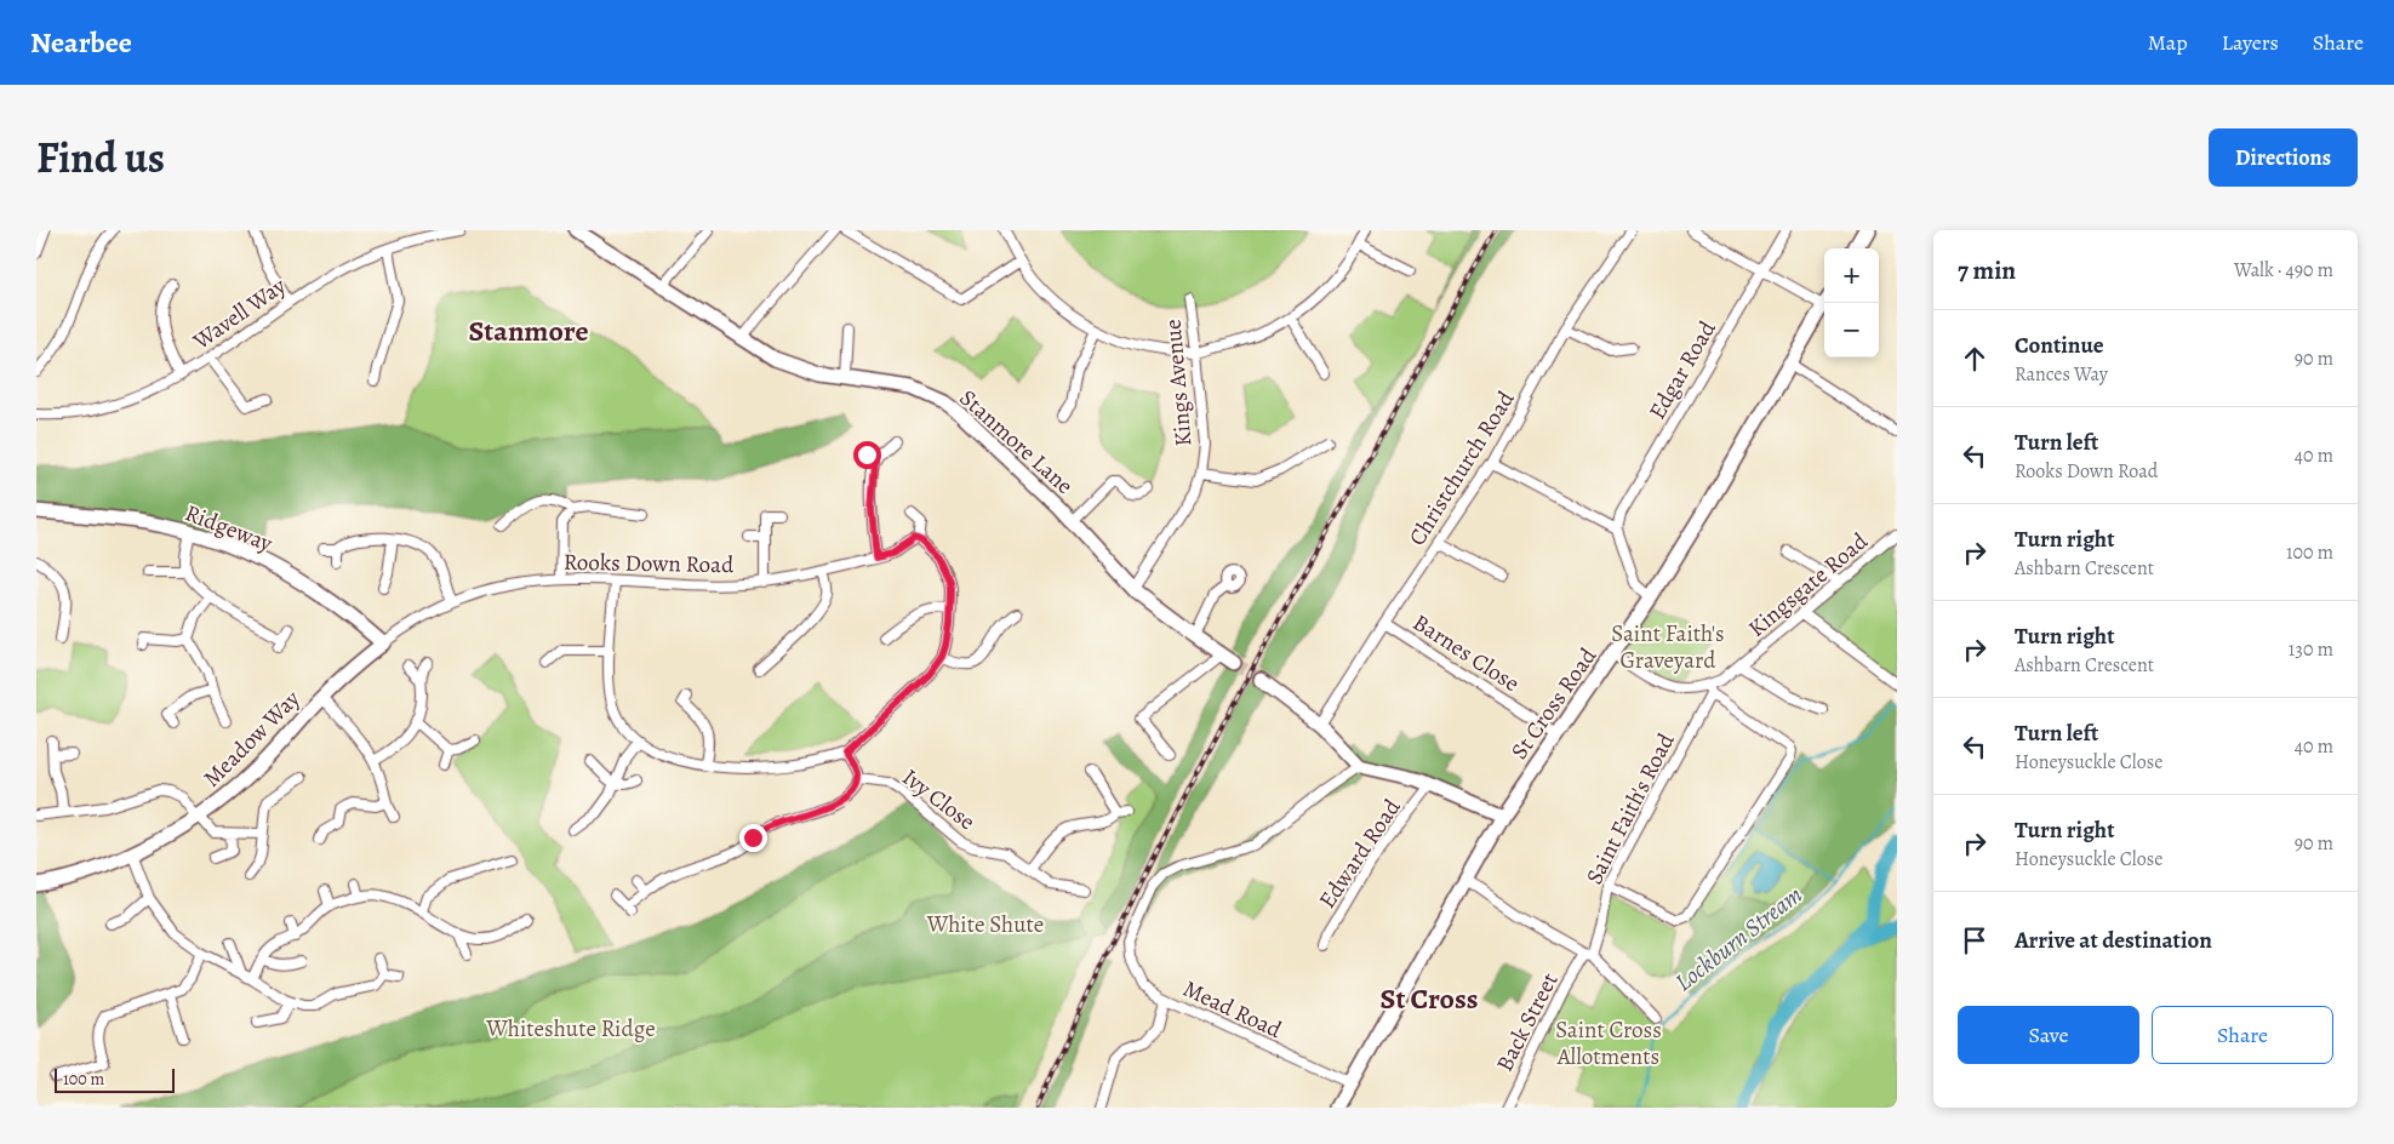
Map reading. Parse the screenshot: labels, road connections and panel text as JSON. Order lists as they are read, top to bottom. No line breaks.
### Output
{"streets":{"street":["Wavell Way","Edgar Road","Kings Avenue","Stanmore Lane","Christchurch Road","Ridgeway","Rooks Down Road","Kingsgate Road","Barnes Close","St Cross Road","Meadow Way","Ivy Close","Saint Faith's Road","Edward Road","Mead Road","Back Street"]},"crossings":[["Kings Avenue","Stanmore Lane"],["Christchurch Road","Barnes Close"],["Ridgeway","Rooks Down Road"],["Ridgeway","Meadow Way"],["Rooks Down Road","Meadow Way"],["Kingsgate Road","St Cross Road"],["Kingsgate Road","Saint Faith's Road"],["Barnes Close","St Cross Road"],["St Cross Road","Mead Road"],["Saint Faith's Road","Back Street"]],"districts":["Stanmore","St Cross"],"water":["Lockburn Stream"],"parks":["Saint Faith's Graveyard","White Shute","Whiteshute Ridge","Saint Cross Allotments"],"scale_bar":"100 m","page":{"header":"Nearbee","nav":["Map","Layers","Share"],"title":"Find us","buttons":["Directions",["Save","Share"]],"heading":["7 min","Walk · 490 m"],"map_buttons":["+","−"],"list":[["Continue","Rances Way","90 m"],["Turn left","Rooks Down Road","40 m"],["Turn right","Ashbarn Crescent","100 m"],["Turn right","Ashbarn Crescent","130 m"],["Turn left","Honeysuckle Close","40 m"],["Turn right","Honeysuckle Close","90 m"],"Arrive at destination"],"scale":"100 m"}}
